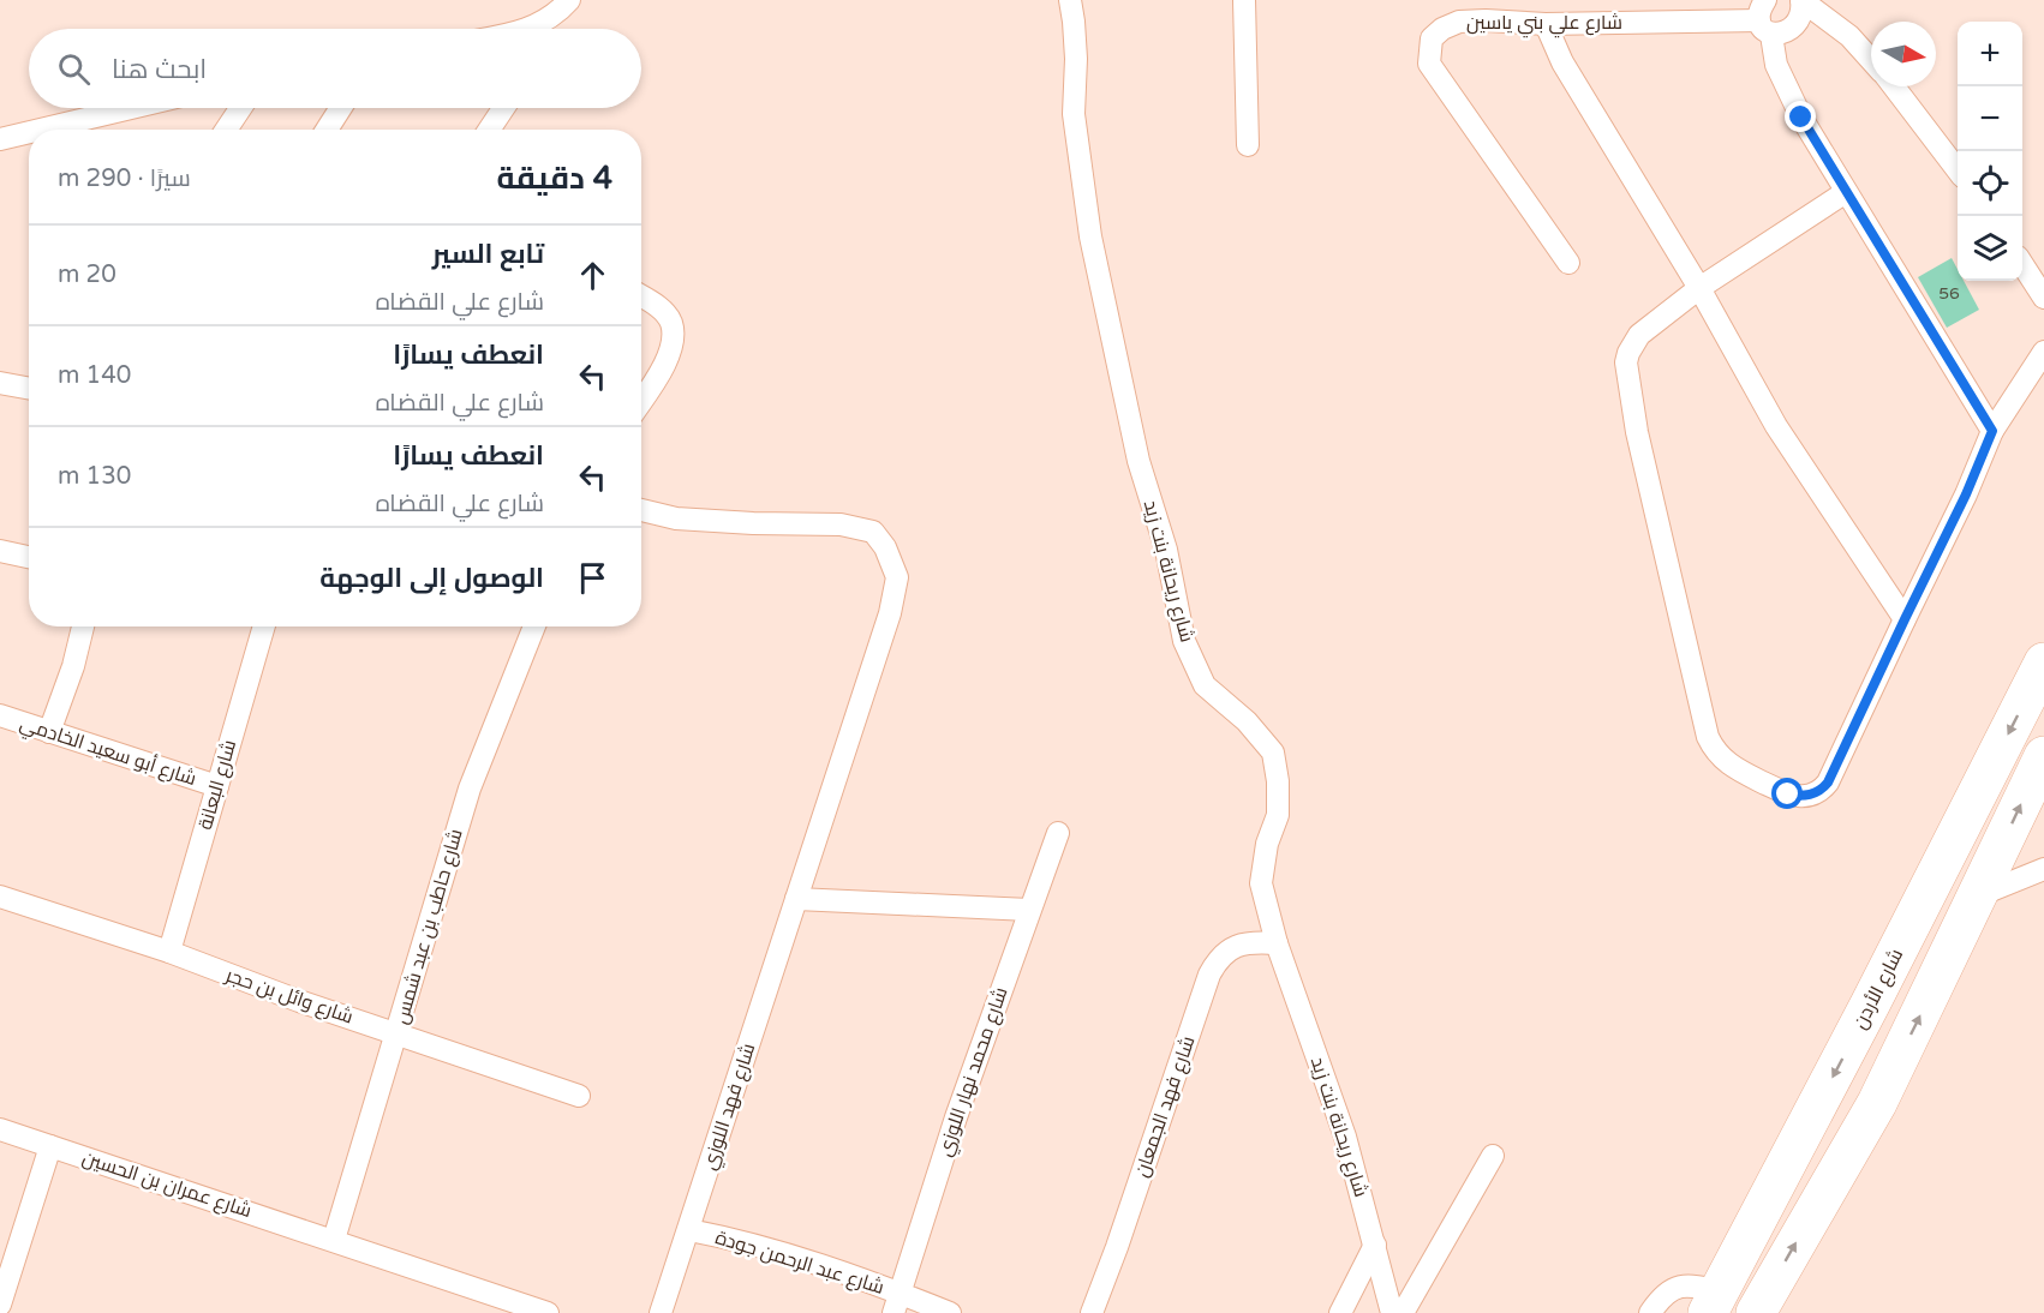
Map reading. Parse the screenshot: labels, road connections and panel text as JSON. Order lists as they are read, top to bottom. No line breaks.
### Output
{"streets":{"highway":["شارع الأردن"],"street":["شارع علي بني ياسين","شارع ريحانة بنت زيد","شارع أبو سعيد الخادمي","شارع البعانة","شارع حاطب بن عبد شمس","شارع وائل بن حجر","شارع محمد نهار اللوزي","شارع فهد اللوزي","شارع فهد الجمعان","شارع عمران بن الحسين","شارع عبد الرحمن جودة"]},"crossings":[["شارع ريحانة بنت زيد","شارع فهد الجمعان"],["شارع أبو سعيد الخادمي","شارع البعانة"],["شارع البعانة","شارع وائل بن حجر"],["شارع حاطب بن عبد شمس","شارع وائل بن حجر"],["شارع حاطب بن عبد شمس","شارع عمران بن الحسين"],["شارع محمد نهار اللوزي","شارع عبد الرحمن جودة"],["شارع فهد اللوزي","شارع عبد الرحمن جودة"]],"house_numbers":["56"],"north":"right","page":{"map_buttons":["+","−"],"search":"ابحث هنا","heading":["4 دقيقة","سيرًا · 290 m"],"list":[["تابع السير","شارع علي القضاه","20 m"],["انعطف يسارًا","شارع علي القضاه","140 m"],["انعطف يسارًا","شارع علي القضاه","130 m"],"الوصول إلى الوجهة"]}}
